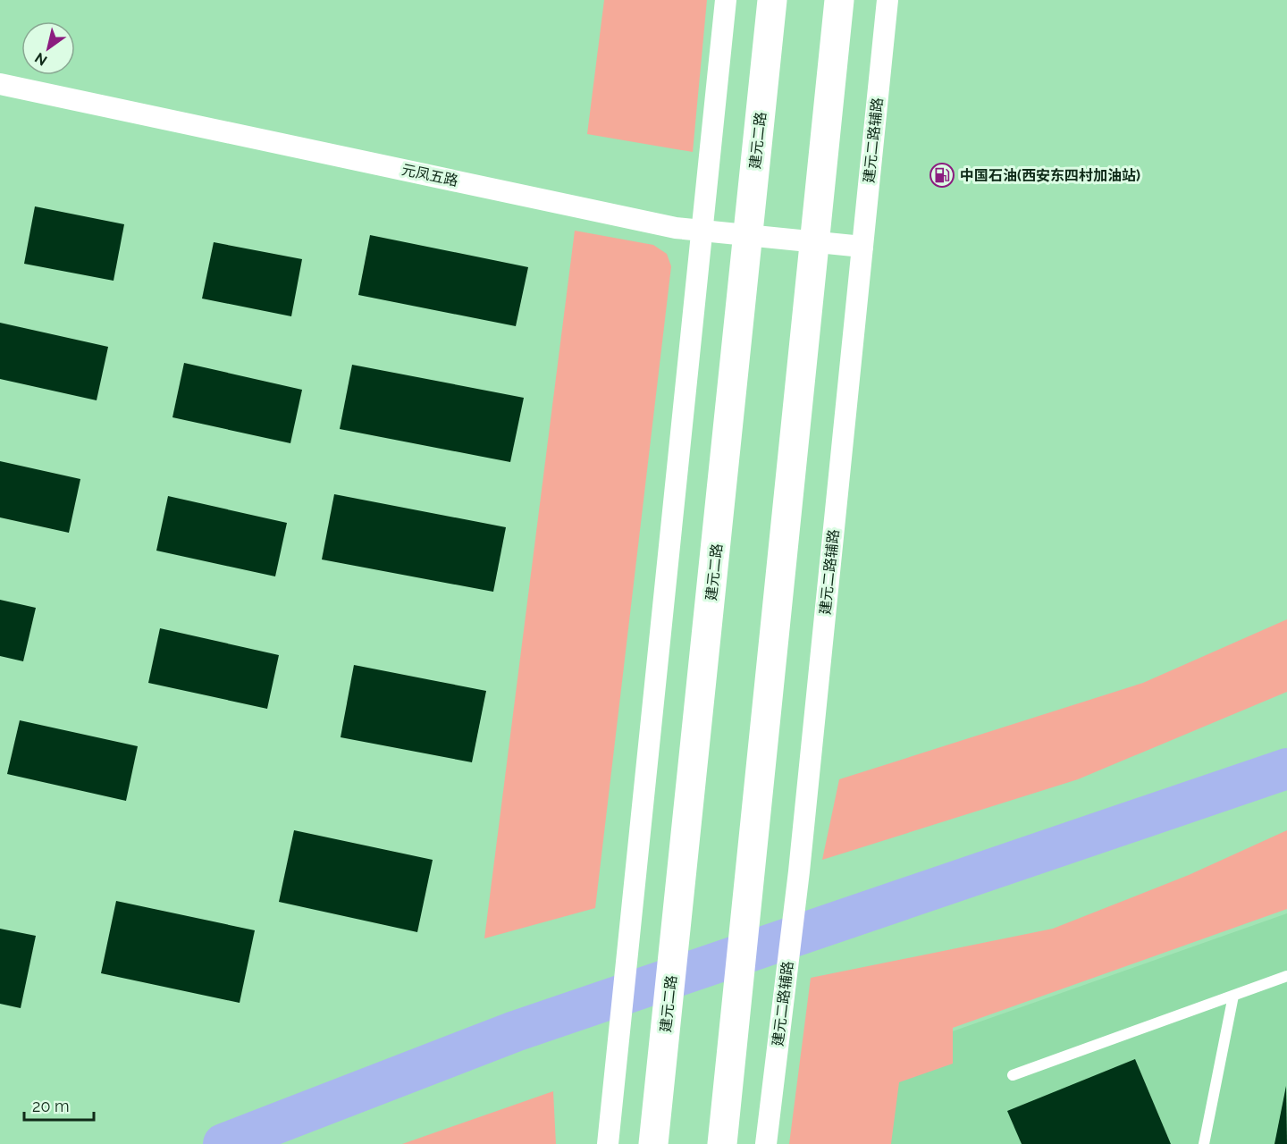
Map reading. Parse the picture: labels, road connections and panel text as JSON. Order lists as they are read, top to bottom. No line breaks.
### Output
{"streets":{"main road":["建元二路"],"street":["建元二路辅路","元凤五路"]},"crossings":[["建元二路","元凤五路"],["建元二路辅路","元凤五路"]],"places":{"fuel station":["中国石油(西安东四村加油站)"]},"scale_bar":"20 m","north":"bottom left"}
